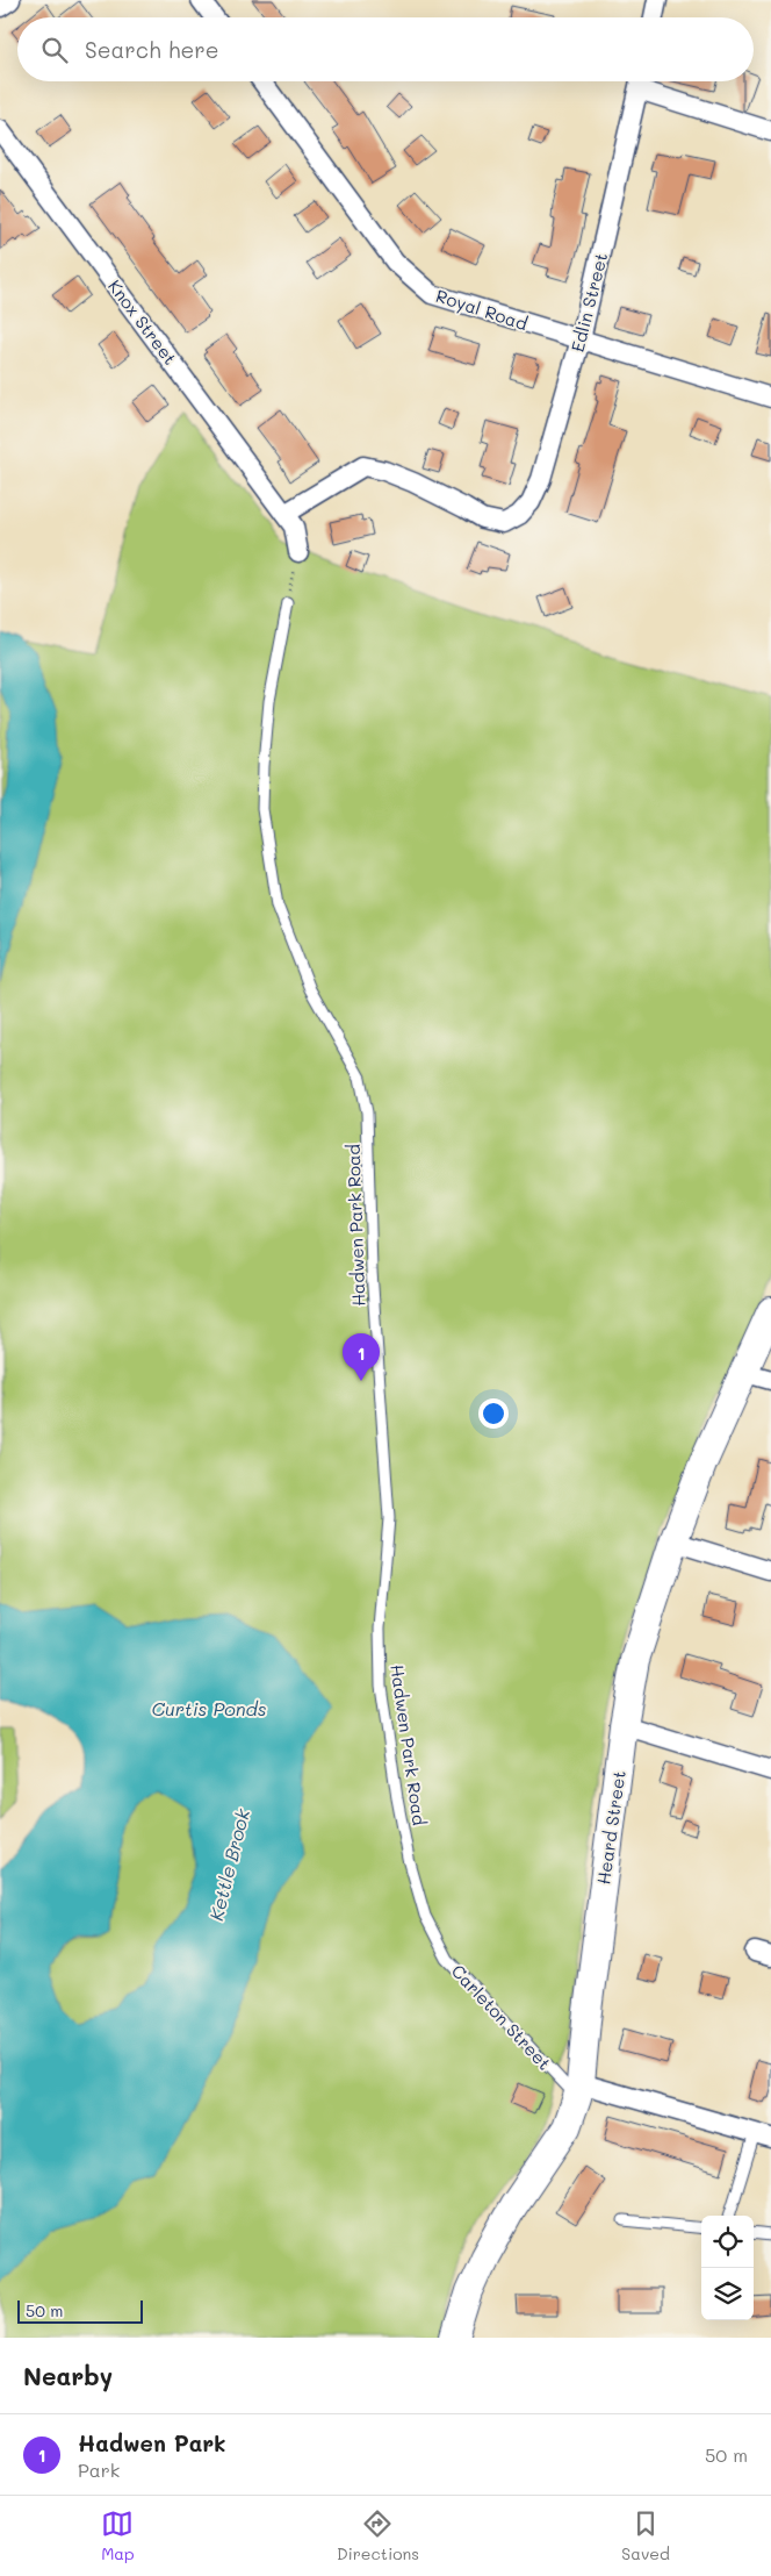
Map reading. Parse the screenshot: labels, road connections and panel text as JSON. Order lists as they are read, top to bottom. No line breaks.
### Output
{"streets":{"street":["Edlin Street","Royal Road","Knox Street","Heard Street"],"lane":["Hadwen Park Road","Carleton Street"]},"crossings":[["Edlin Street","Royal Road"],["Edlin Street","Knox Street"],["Hadwen Park Road","Carleton Street"],["Heard Street","Carleton Street"]],"water":["Curtis Ponds","Kettle Brook"],"scale_bar":"50 m","page":{"search":"Search here","pins":"1","scale":"50 m","heading":"Nearby","list":[{"mark":"1","name":"Hadwen Park","note":"Park","value":"50 m"}],"nav":["Map","Directions","Saved"]}}
